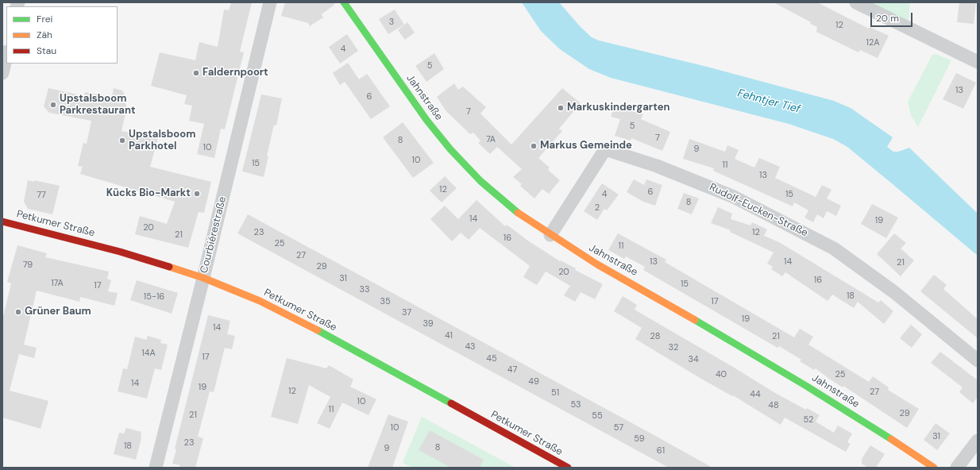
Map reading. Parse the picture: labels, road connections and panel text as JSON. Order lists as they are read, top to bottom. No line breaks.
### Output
{"streets":{"street":["Jahnstraße","Rudolf-Eucken-Straße","Petkumer Straße","Courbiérestraße"]},"crossings":[["Jahnstraße","Rudolf-Eucken-Straße"],["Petkumer Straße","Courbiérestraße"]],"water":["Fehntjer Tief"],"places":["Faldernpoort","Upstalsboom Parkrestaurant","Markuskindergarten","Upstalsboom Parkhotel","Markus Gemeinde","Kücks Bio-Markt","Grüner Baum"],"house_numbers":["3","12","12A","4","5","13","6","7","5","7","7A","8","10","9","10","15","11","13","12","6","4","15","77","8","2","14","19","20","23","12","21","16","25","11","27","13","14","21","79","29","20","31","16","17A","15","17","33","18","15-16","35","17","37","19","39","14","41","28","21","43","32","14A","17","45","34","47","40","25","49","14","19","12","27","51","44","10","53","48","11","29","21","55","52","10","57","31","59","23","18","8","9","61"],"legend":["Frei","Zäh","Stau"],"scale_bar":"20 m"}
